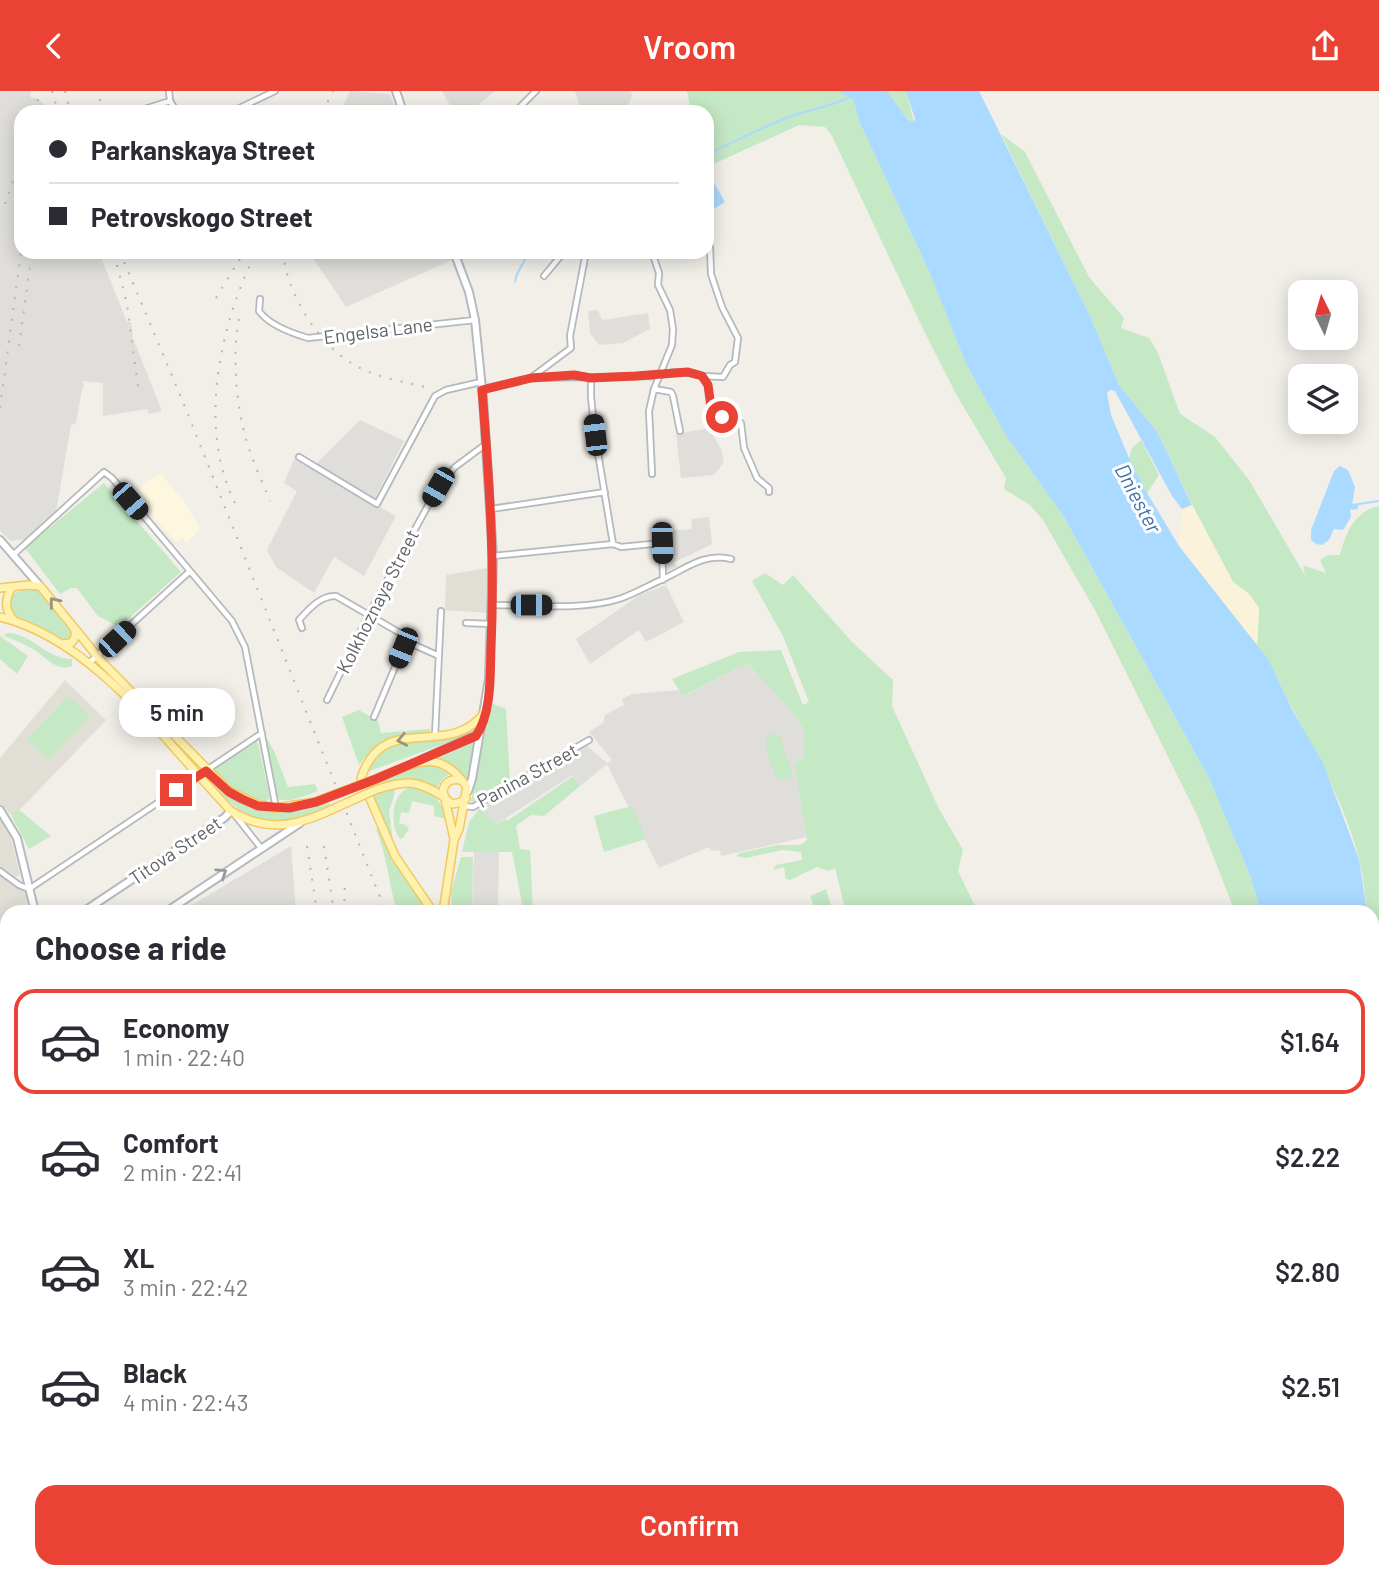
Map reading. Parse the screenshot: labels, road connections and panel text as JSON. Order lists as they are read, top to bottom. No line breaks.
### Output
{"streets":{"street":["Engelsa Lane","Kolkhoznaya Street","Panina Street","Titova Street"]},"water":["Dniester"],"north":"top","page":{"header":"Vroom","banner":["Parkanskaya Street","Petrovskogo Street"],"bubble":"5 min","heading":"Choose a ride","list":[{"name":"Economy","note":"1 min · 22:40","value":"$1.64"},{"name":"Comfort","note":"2 min · 22:41","value":"$2.22"},{"name":"XL","note":"3 min · 22:42","value":"$2.80"},{"name":"Black","note":"4 min · 22:43","value":"$2.51"}],"buttons":"Confirm"}}
